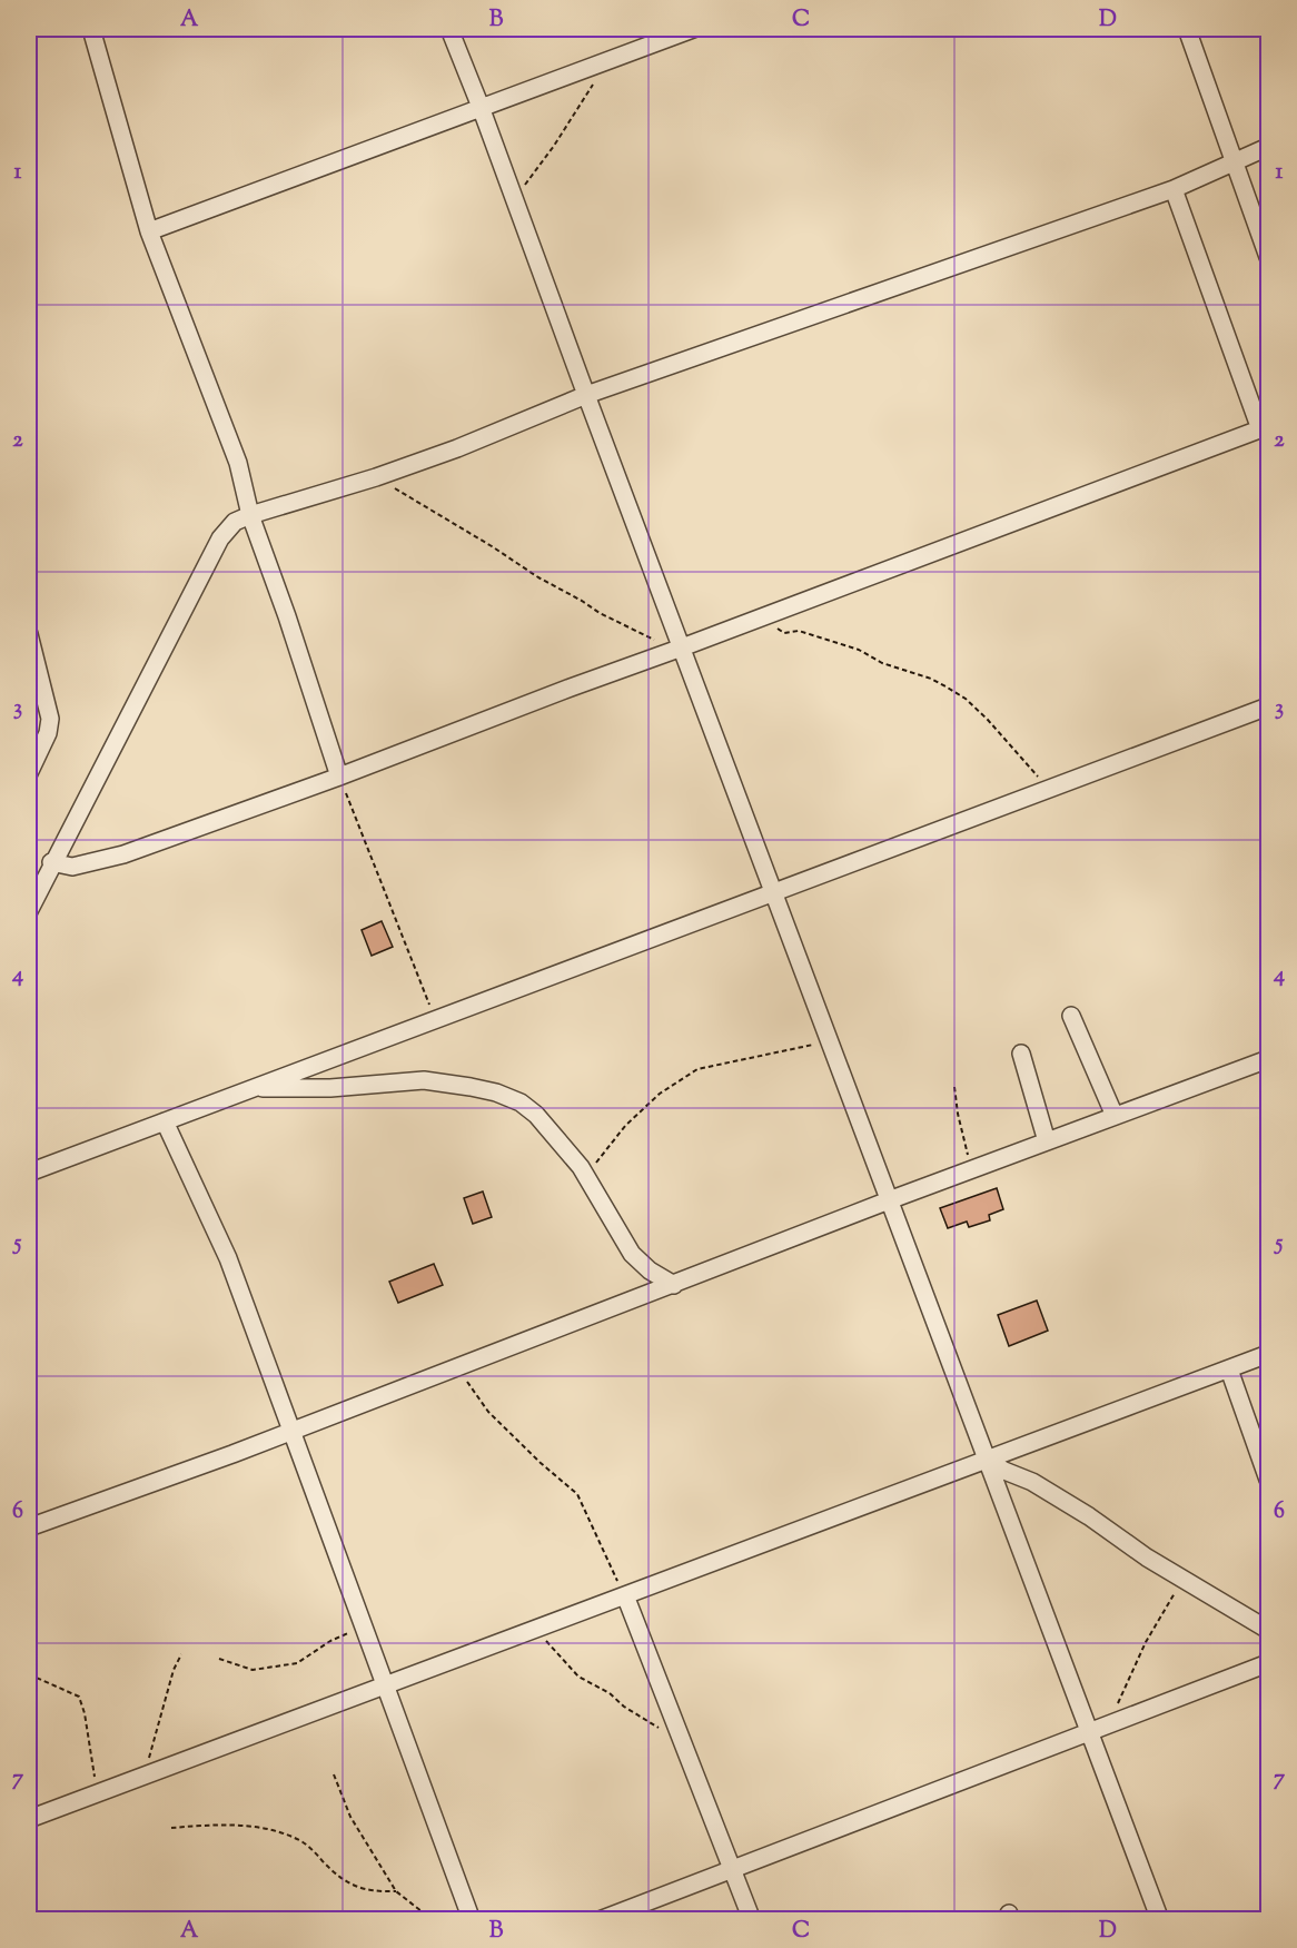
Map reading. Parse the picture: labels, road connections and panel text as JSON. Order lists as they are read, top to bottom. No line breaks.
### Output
{"grid":{"columns":["A","B","C","D"],"rows":["1","2","3","4","5","6","7"]}}
